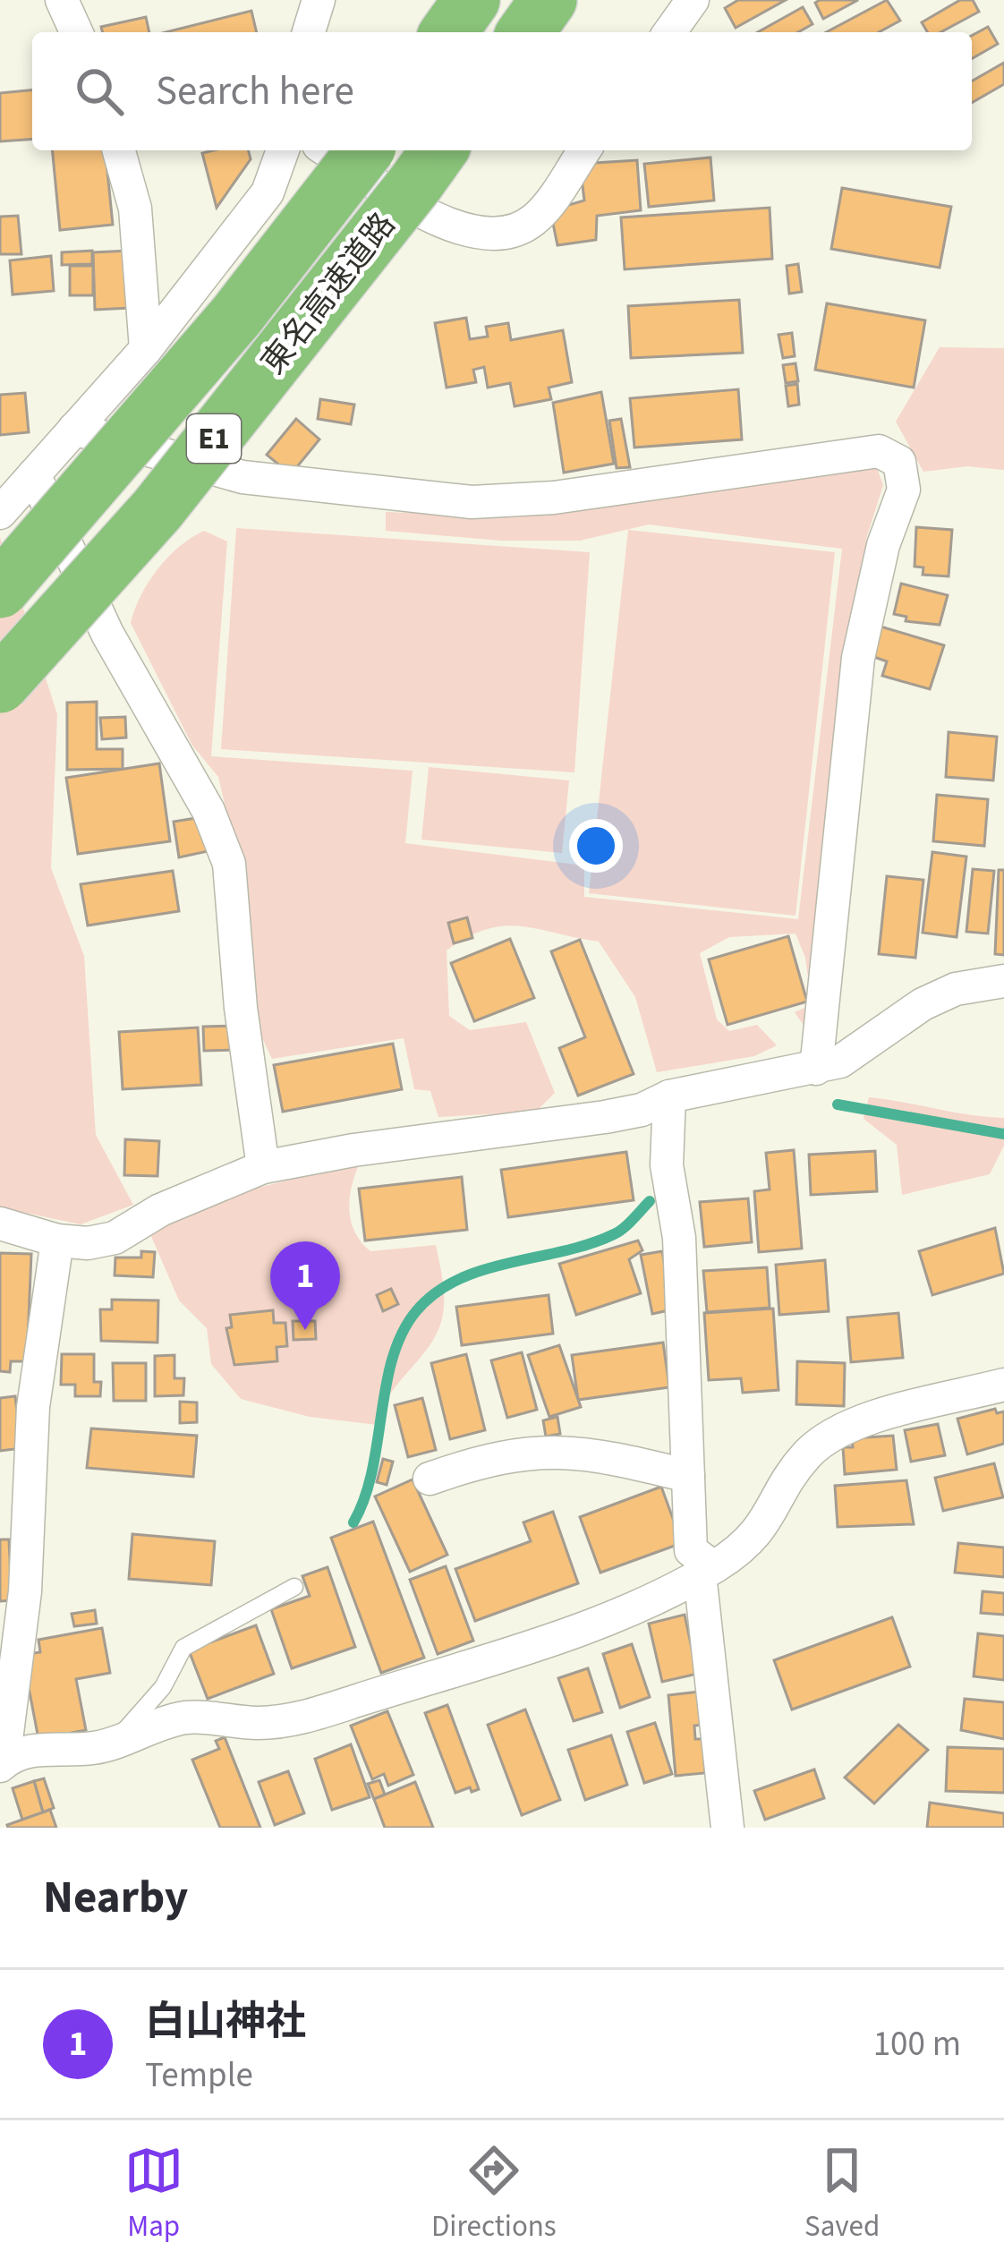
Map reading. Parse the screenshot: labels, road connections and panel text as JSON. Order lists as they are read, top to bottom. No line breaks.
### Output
{"streets":{"highway":["東名高速道路","E1"]},"page":{"search":"Search here","pins":"1","heading":"Nearby","list":[{"mark":"1","name":"白山神社","note":"Temple","value":"100 m"}],"nav":["Map","Directions","Saved"]}}
